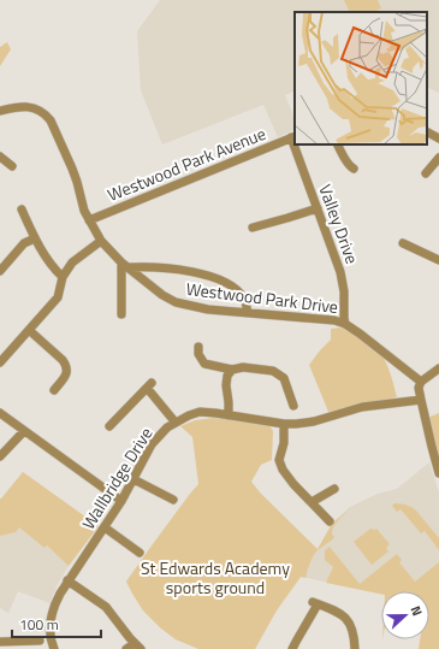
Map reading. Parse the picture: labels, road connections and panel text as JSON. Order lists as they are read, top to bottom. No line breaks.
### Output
{"streets":{"street":["Westwood Park Avenue","Valley Drive","Westwood Park Drive","Wallbridge Drive"]},"crossings":[["Westwood Park Avenue","Westwood Park Drive"],["Valley Drive","Westwood Park Drive"]],"parks":["St Edwards Academy sports ground"],"scale_bar":"100 m","north":"right"}
